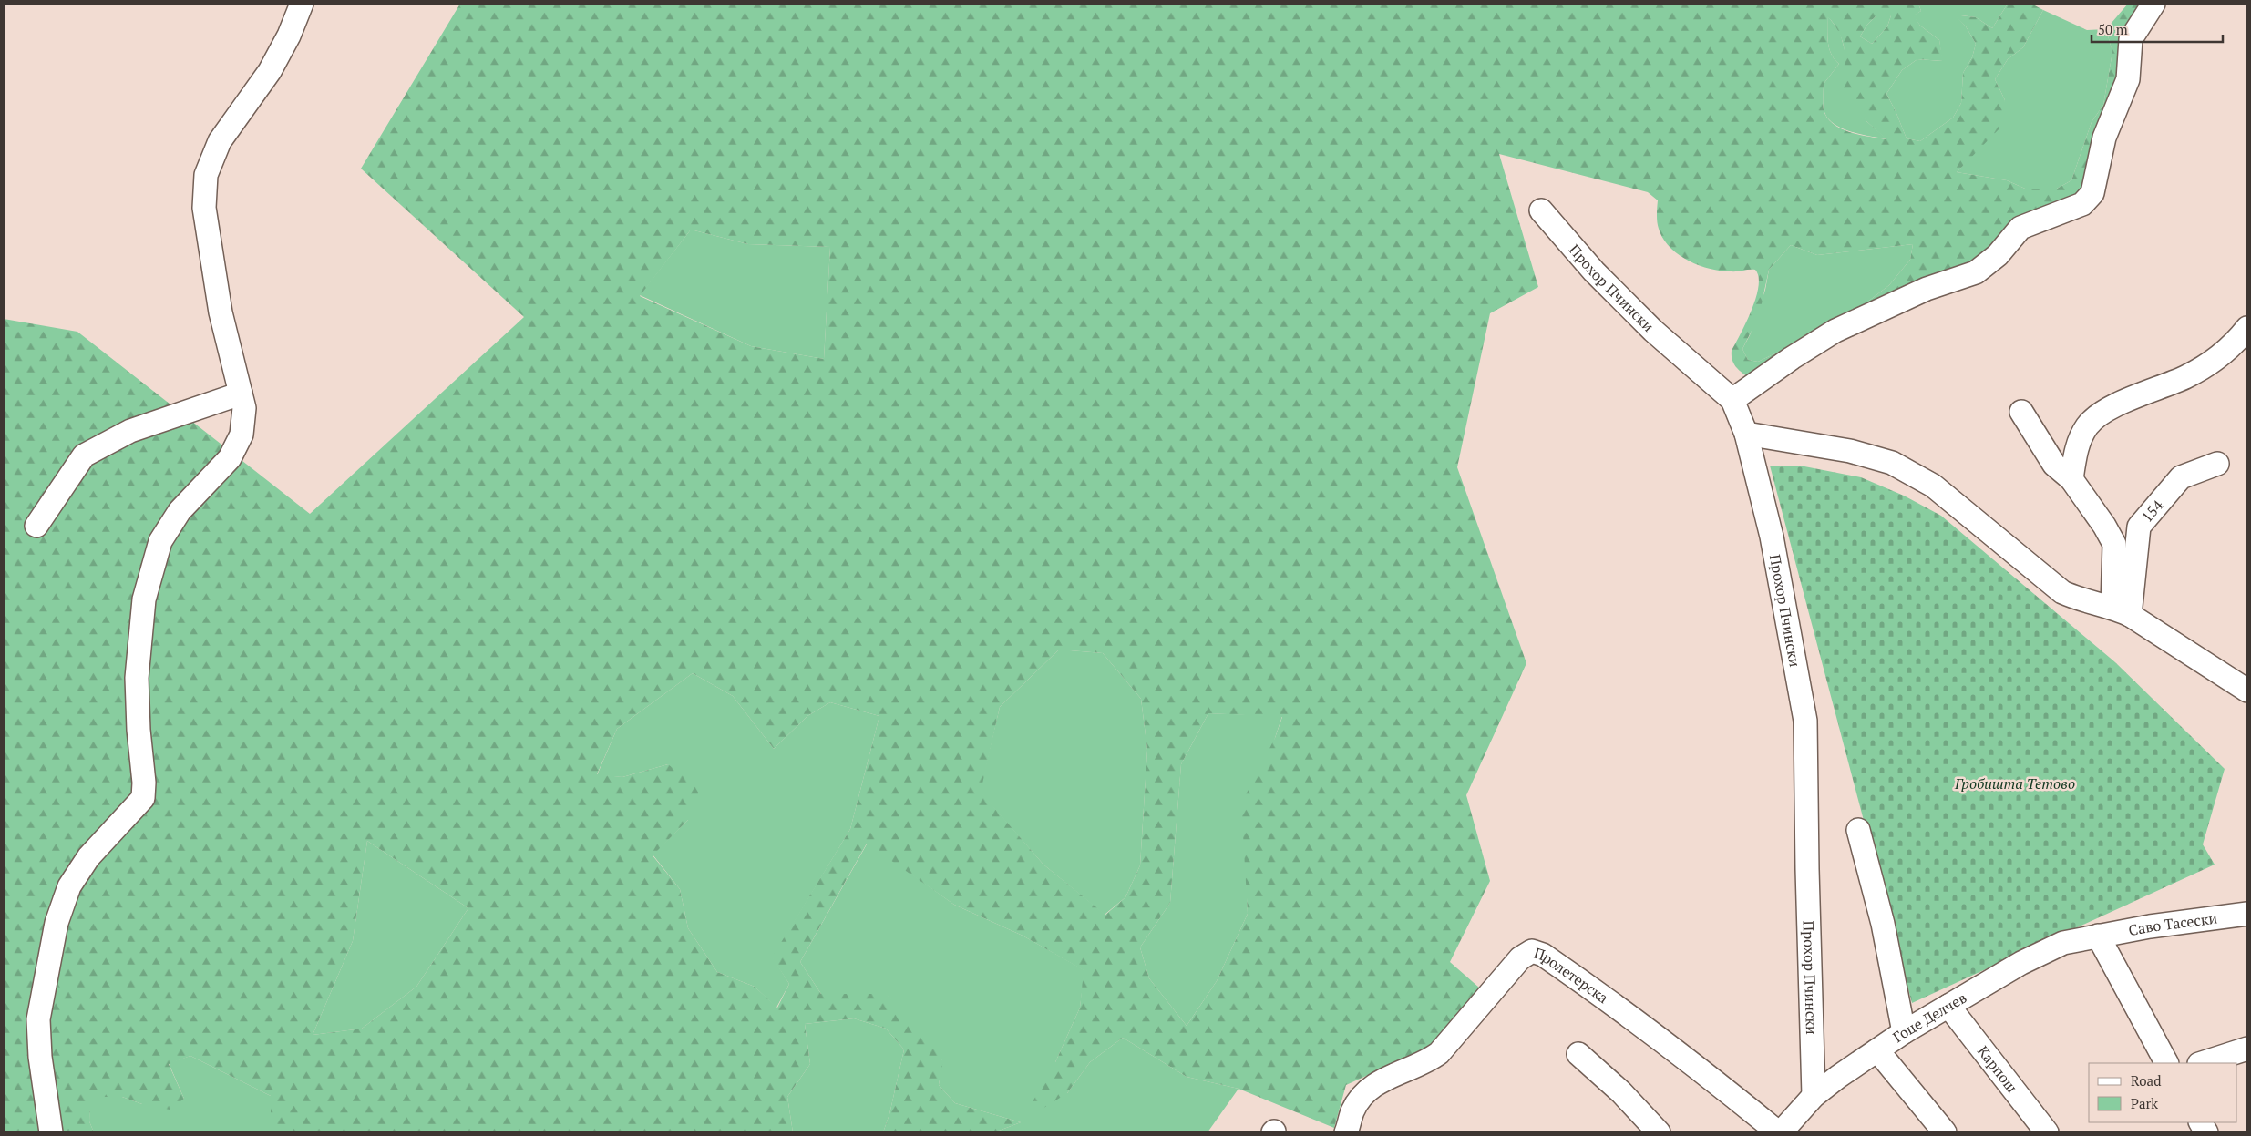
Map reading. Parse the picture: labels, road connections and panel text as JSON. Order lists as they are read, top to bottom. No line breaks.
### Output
{"streets":{"street":["Прохор Пчински","154","Саво Тасески","Пролетерска","Гоце Делчев","Карпош"]},"crossings":[["Прохор Пчински","Гоце Делчев"],["Саво Тасески","Гоце Делчев"],["Пролетерска","Гоце Делчев"],["Гоце Делчев","Карпош"]],"parks":["Гробишта Тетово"],"legend":["Road","Park"],"scale_bar":"50 m"}
